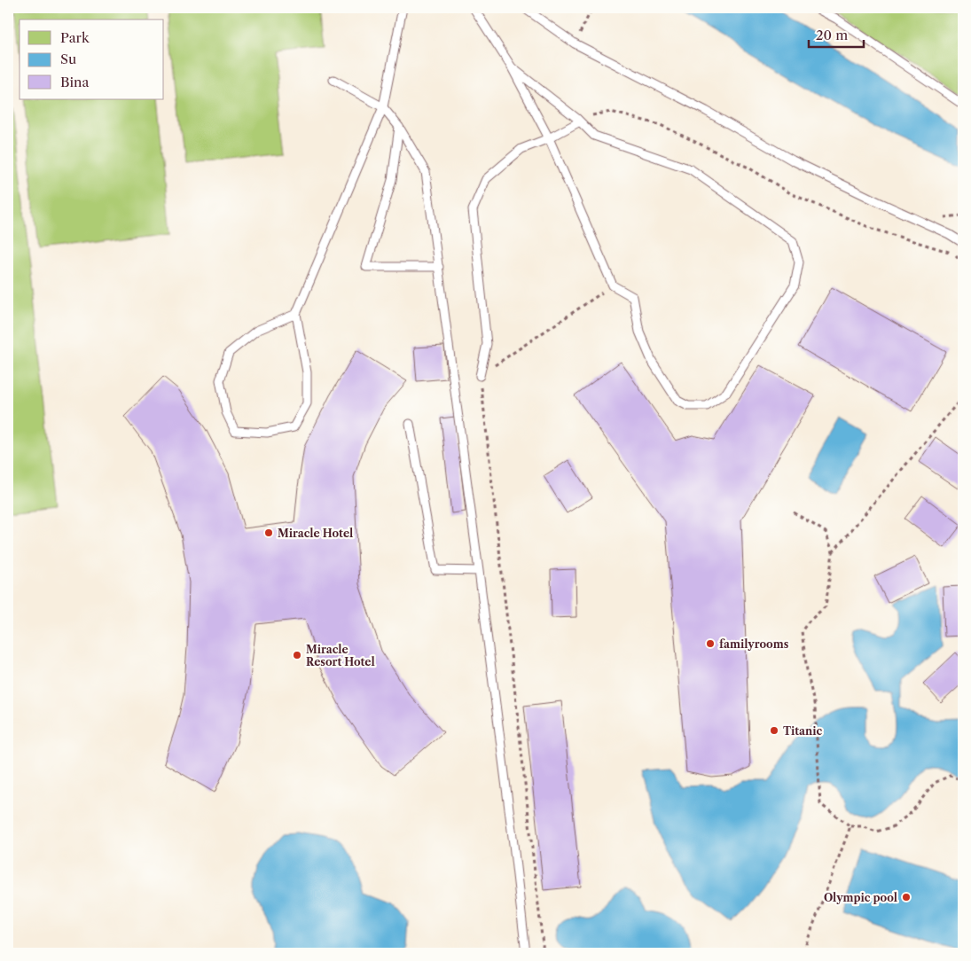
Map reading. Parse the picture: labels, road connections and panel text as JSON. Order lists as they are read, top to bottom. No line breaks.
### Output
{"places":["Miracle Hotel","familyrooms","Miracle Resort Hotel","Titanic","Olympic pool"],"legend":["Park","Su","Bina"],"scale_bar":"20 m"}
